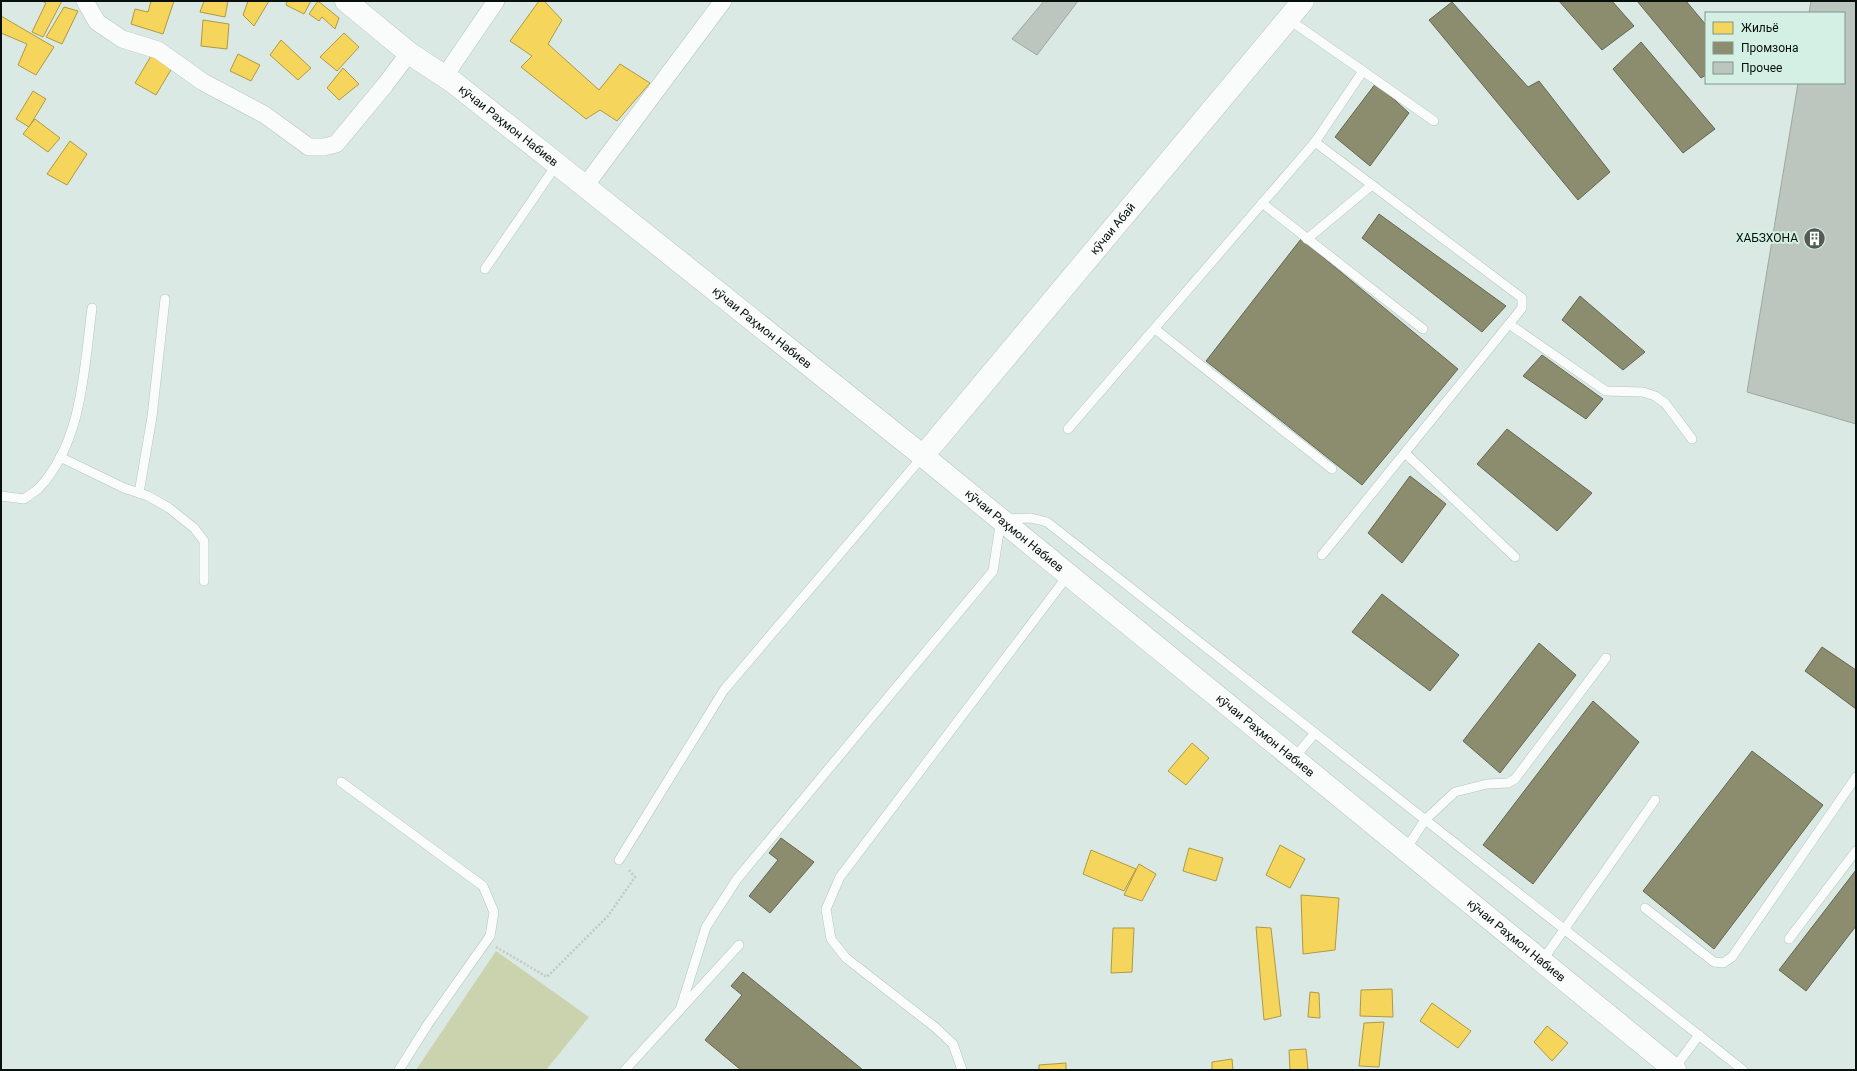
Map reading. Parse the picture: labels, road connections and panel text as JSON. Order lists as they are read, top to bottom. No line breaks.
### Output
{"streets":{"main road":["кӯчаи Раҳмон Набиев","кӯчаи Абаӣ"]},"crossings":[["кӯчаи Раҳмон Набиев","кӯчаи Абаӣ"]],"places":{"building":["ХАБЗХОНА"]},"legend":["Жильё","Промзона","Прочее"]}
